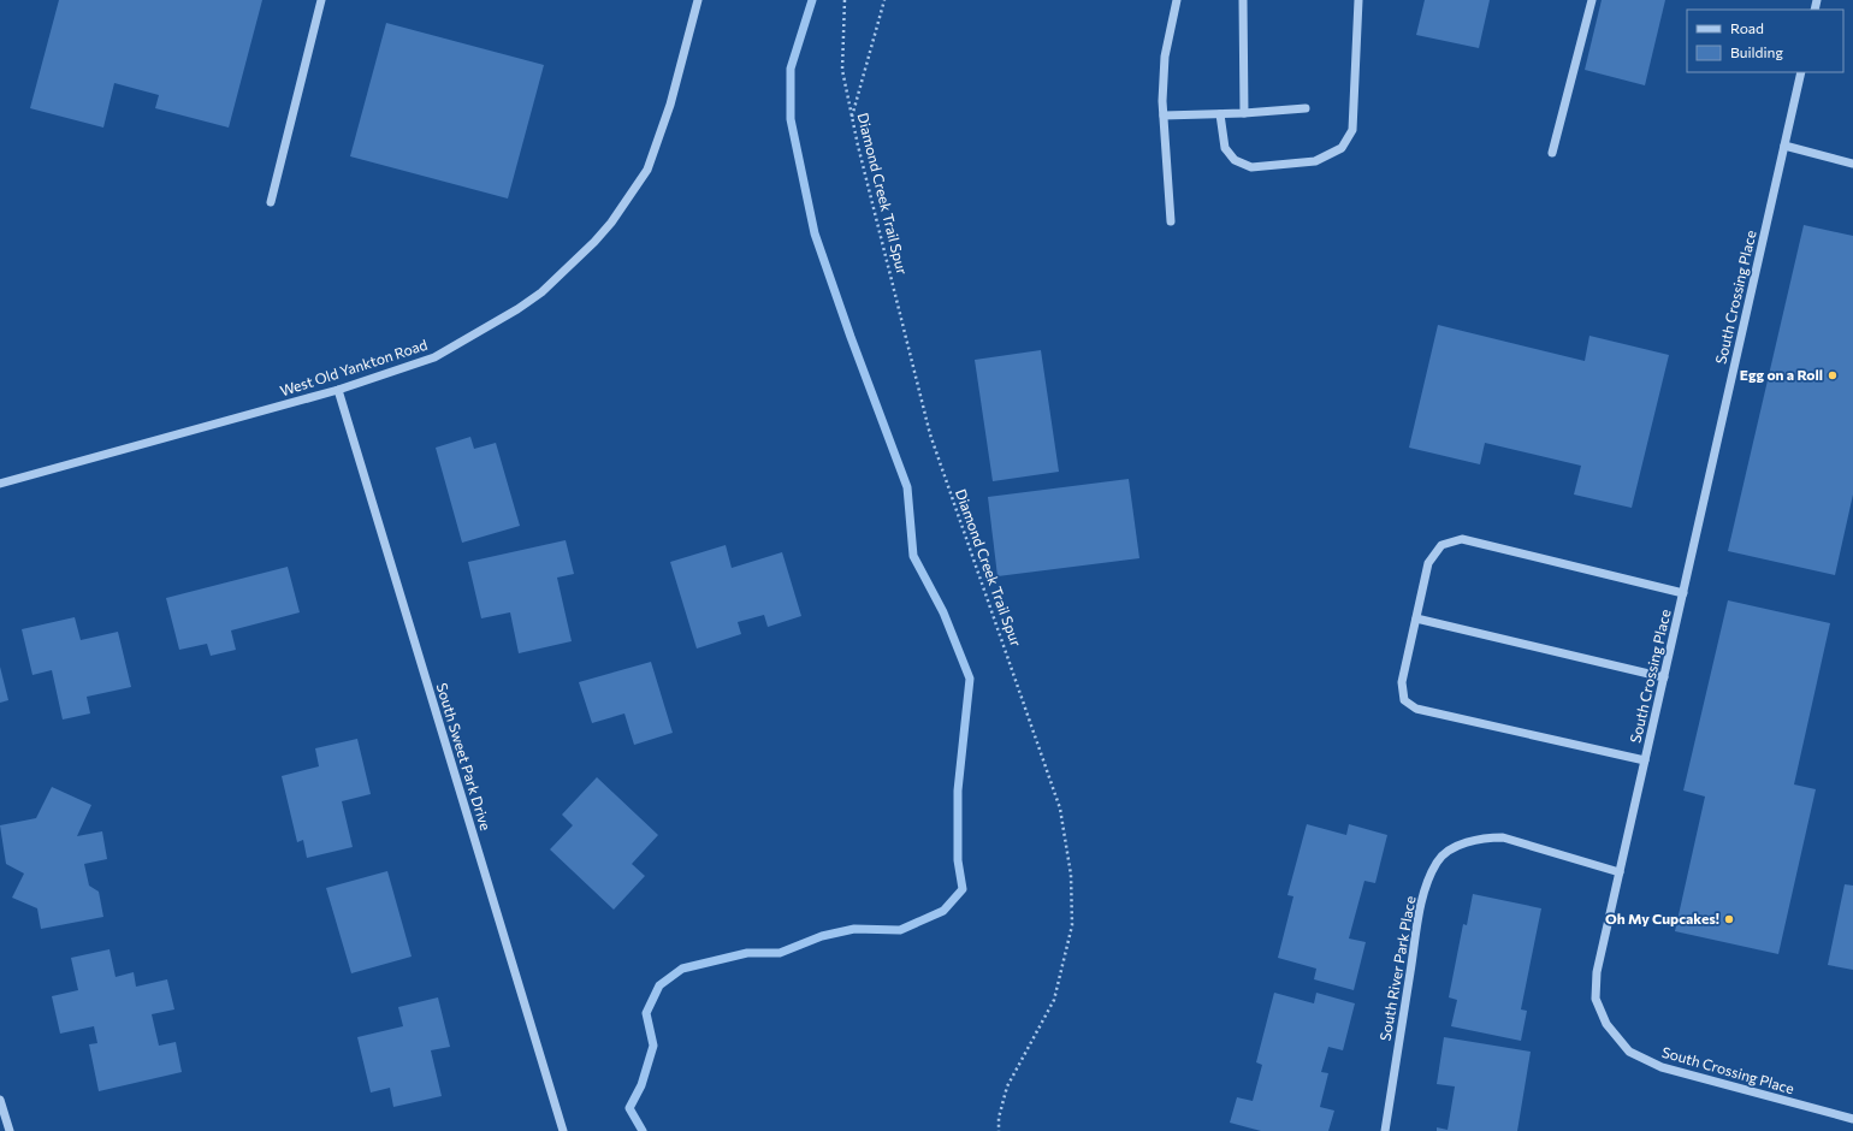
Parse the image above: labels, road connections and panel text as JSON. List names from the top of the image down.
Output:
{
  "streets": {
    "street": [
      "South Crossing Place",
      "West Old Yankton Road",
      "South Sweet Park Drive",
      "South River Park Place"
    ],
    "path": ["Diamond Creek Trail Spur"]
  },
  "crossings": [
    ["South Crossing Place", "South River Park Place"],
    ["West Old Yankton Road", "South Sweet Park Drive"]
  ],
  "places": ["Egg on a Roll", "Oh My Cupcakes!"],
  "legend": ["Road", "Building"]
}
